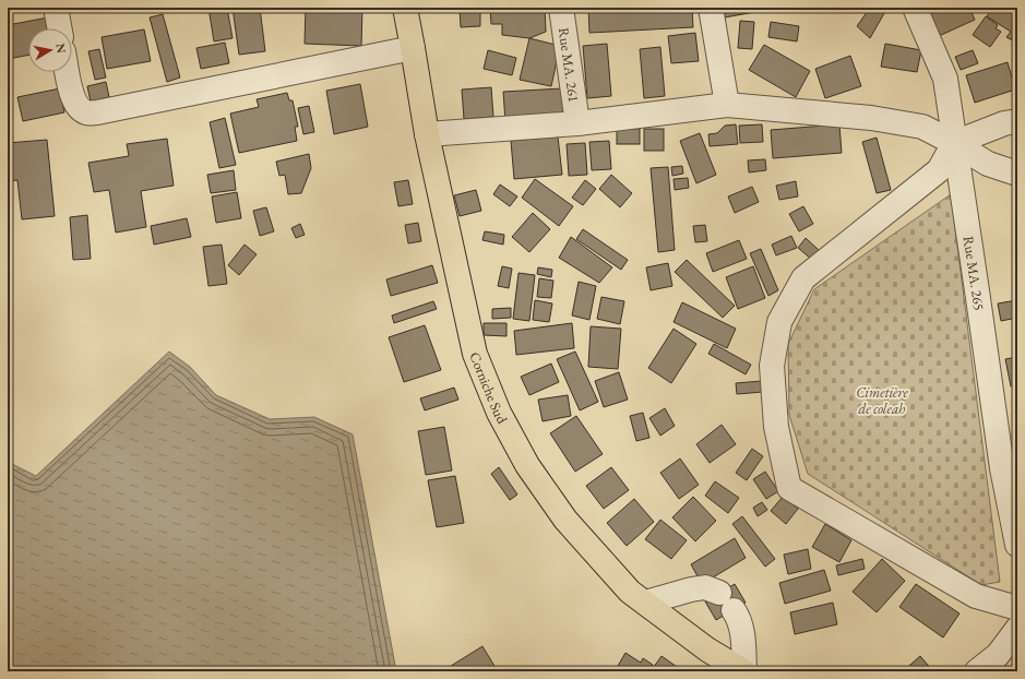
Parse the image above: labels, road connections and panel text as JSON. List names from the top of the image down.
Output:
{
  "streets": {
    "main road": ["Corniche Sud"],
    "street": ["Rue MA. 261", "Rue MA. 265"]
  },
  "parks": ["Cimetière de coleah"],
  "north": "right"
}
